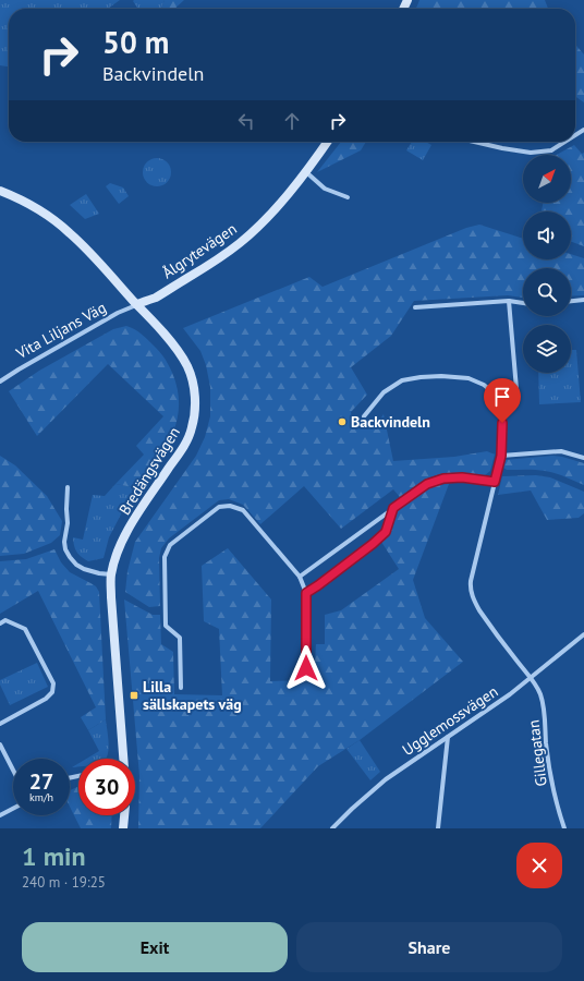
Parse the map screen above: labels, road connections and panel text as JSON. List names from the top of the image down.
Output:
{
  "streets": {
    "street": [
      "Ålgrytevägen",
      "Vita Liljans Väg",
      "Bredängsvägen",
      "Ugglemossvägen",
      "Gillegatan"
    ]
  },
  "crossings": [
    ["Ålgrytevägen", "Vita Liljans Väg"],
    ["Ålgrytevägen", "Bredängsvägen"],
    ["Vita Liljans Väg", "Bredängsvägen"],
    ["Ugglemossvägen", "Gillegatan"]
  ],
  "places": {
    "other": ["Backvindeln"],
    "transit": ["Lilla sällskapets väg"]
  },
  "north": "top right",
  "page": {
    "turn": ["50 m", "Backvindeln"],
    "speed": "27 km/h",
    "limit": "30",
    "heading": ["1 min", "240 m · 19:25"],
    "buttons": ["Exit", "Share"]
  }
}
